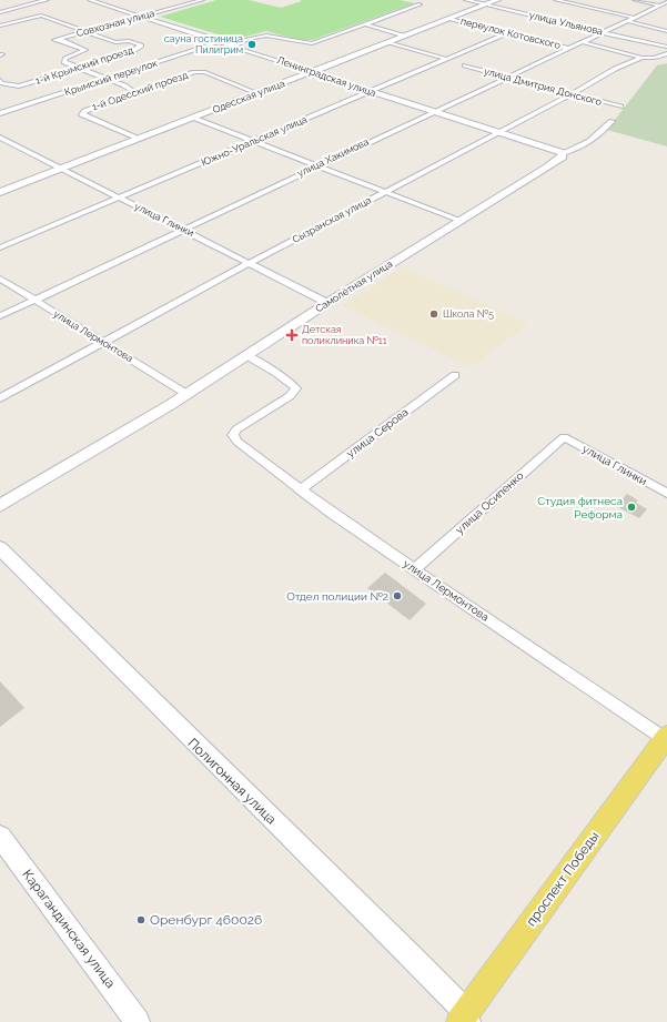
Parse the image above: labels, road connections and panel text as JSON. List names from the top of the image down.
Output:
{
  "streets": {
    "main road": ["проспект Победы"],
    "street": [
      "Совхозная улица",
      "улица Ульянова",
      "переулок Котовского",
      "1-й Крымский проезд",
      "Ленинградская улица",
      "Крымский переулок",
      "улица Дмитрия Донского",
      "1-й Одесский проезд",
      "Одесская улица",
      "Южно-Уральская улица",
      "улица Хакимова",
      "улица Глинки",
      "Сызранская улица",
      "Самолётная улица",
      "улица Лермонтова",
      "улица Серова",
      "улица Осипенко",
      "Полигонная улица",
      "Карагандинская улица"
    ]
  },
  "crossings": [
    ["Совхозная улица", "1-й Крымский проезд"],
    ["Совхозная улица", "Ленинградская улица"],
    ["улица Ульянова", "Одесская улица"],
    ["улица Ульянова", "улица Хакимова"],
    ["переулок Котовского", "Одесская улица"],
    ["переулок Котовского", "Южно-Уральская улица"],
    ["переулок Котовского", "улица Хакимова"],
    ["Ленинградская улица", "Крымский переулок"],
    ["Ленинградская улица", "Одесская улица"],
    ["Ленинградская улица", "Южно-Уральская улица"],
    ["Ленинградская улица", "улица Хакимова"],
    ["Ленинградская улица", "Сызранская улица"],
    ["Ленинградская улица", "Самолётная улица"],
    ["улица Дмитрия Донского", "улица Хакимова"],
    ["улица Дмитрия Донского", "Сызранская улица"],
    ["1-й Одесский проезд", "Одесская улица"],
    ["Одесская улица", "улица Глинки"],
    ["Южно-Уральская улица", "улица Глинки"],
    ["улица Хакимова", "улица Глинки"],
    ["улица Хакимова", "улица Лермонтова"],
    ["улица Глинки", "Сызранская улица"],
    ["улица Глинки", "Самолётная улица"],
    ["улица Глинки", "улица Осипенко"],
    ["Сызранская улица", "улица Лермонтова"],
    ["Самолётная улица", "улица Лермонтова"],
    ["улица Лермонтова", "улица Серова"],
    ["улица Лермонтова", "улица Осипенко"],
    ["улица Лермонтова", "проспект Победы"],
    ["Полигонная улица", "проспект Победы"]
  ],
  "places": {
    "other": [
      "сауна гостиница Пилигрим",
      "Школа №5",
      "Студия фитнеса Реформа",
      "Отдел полиции №2",
      "Оренбург 460026"
    ],
    "health": ["Детская поликлиника №11"]
  }
}
